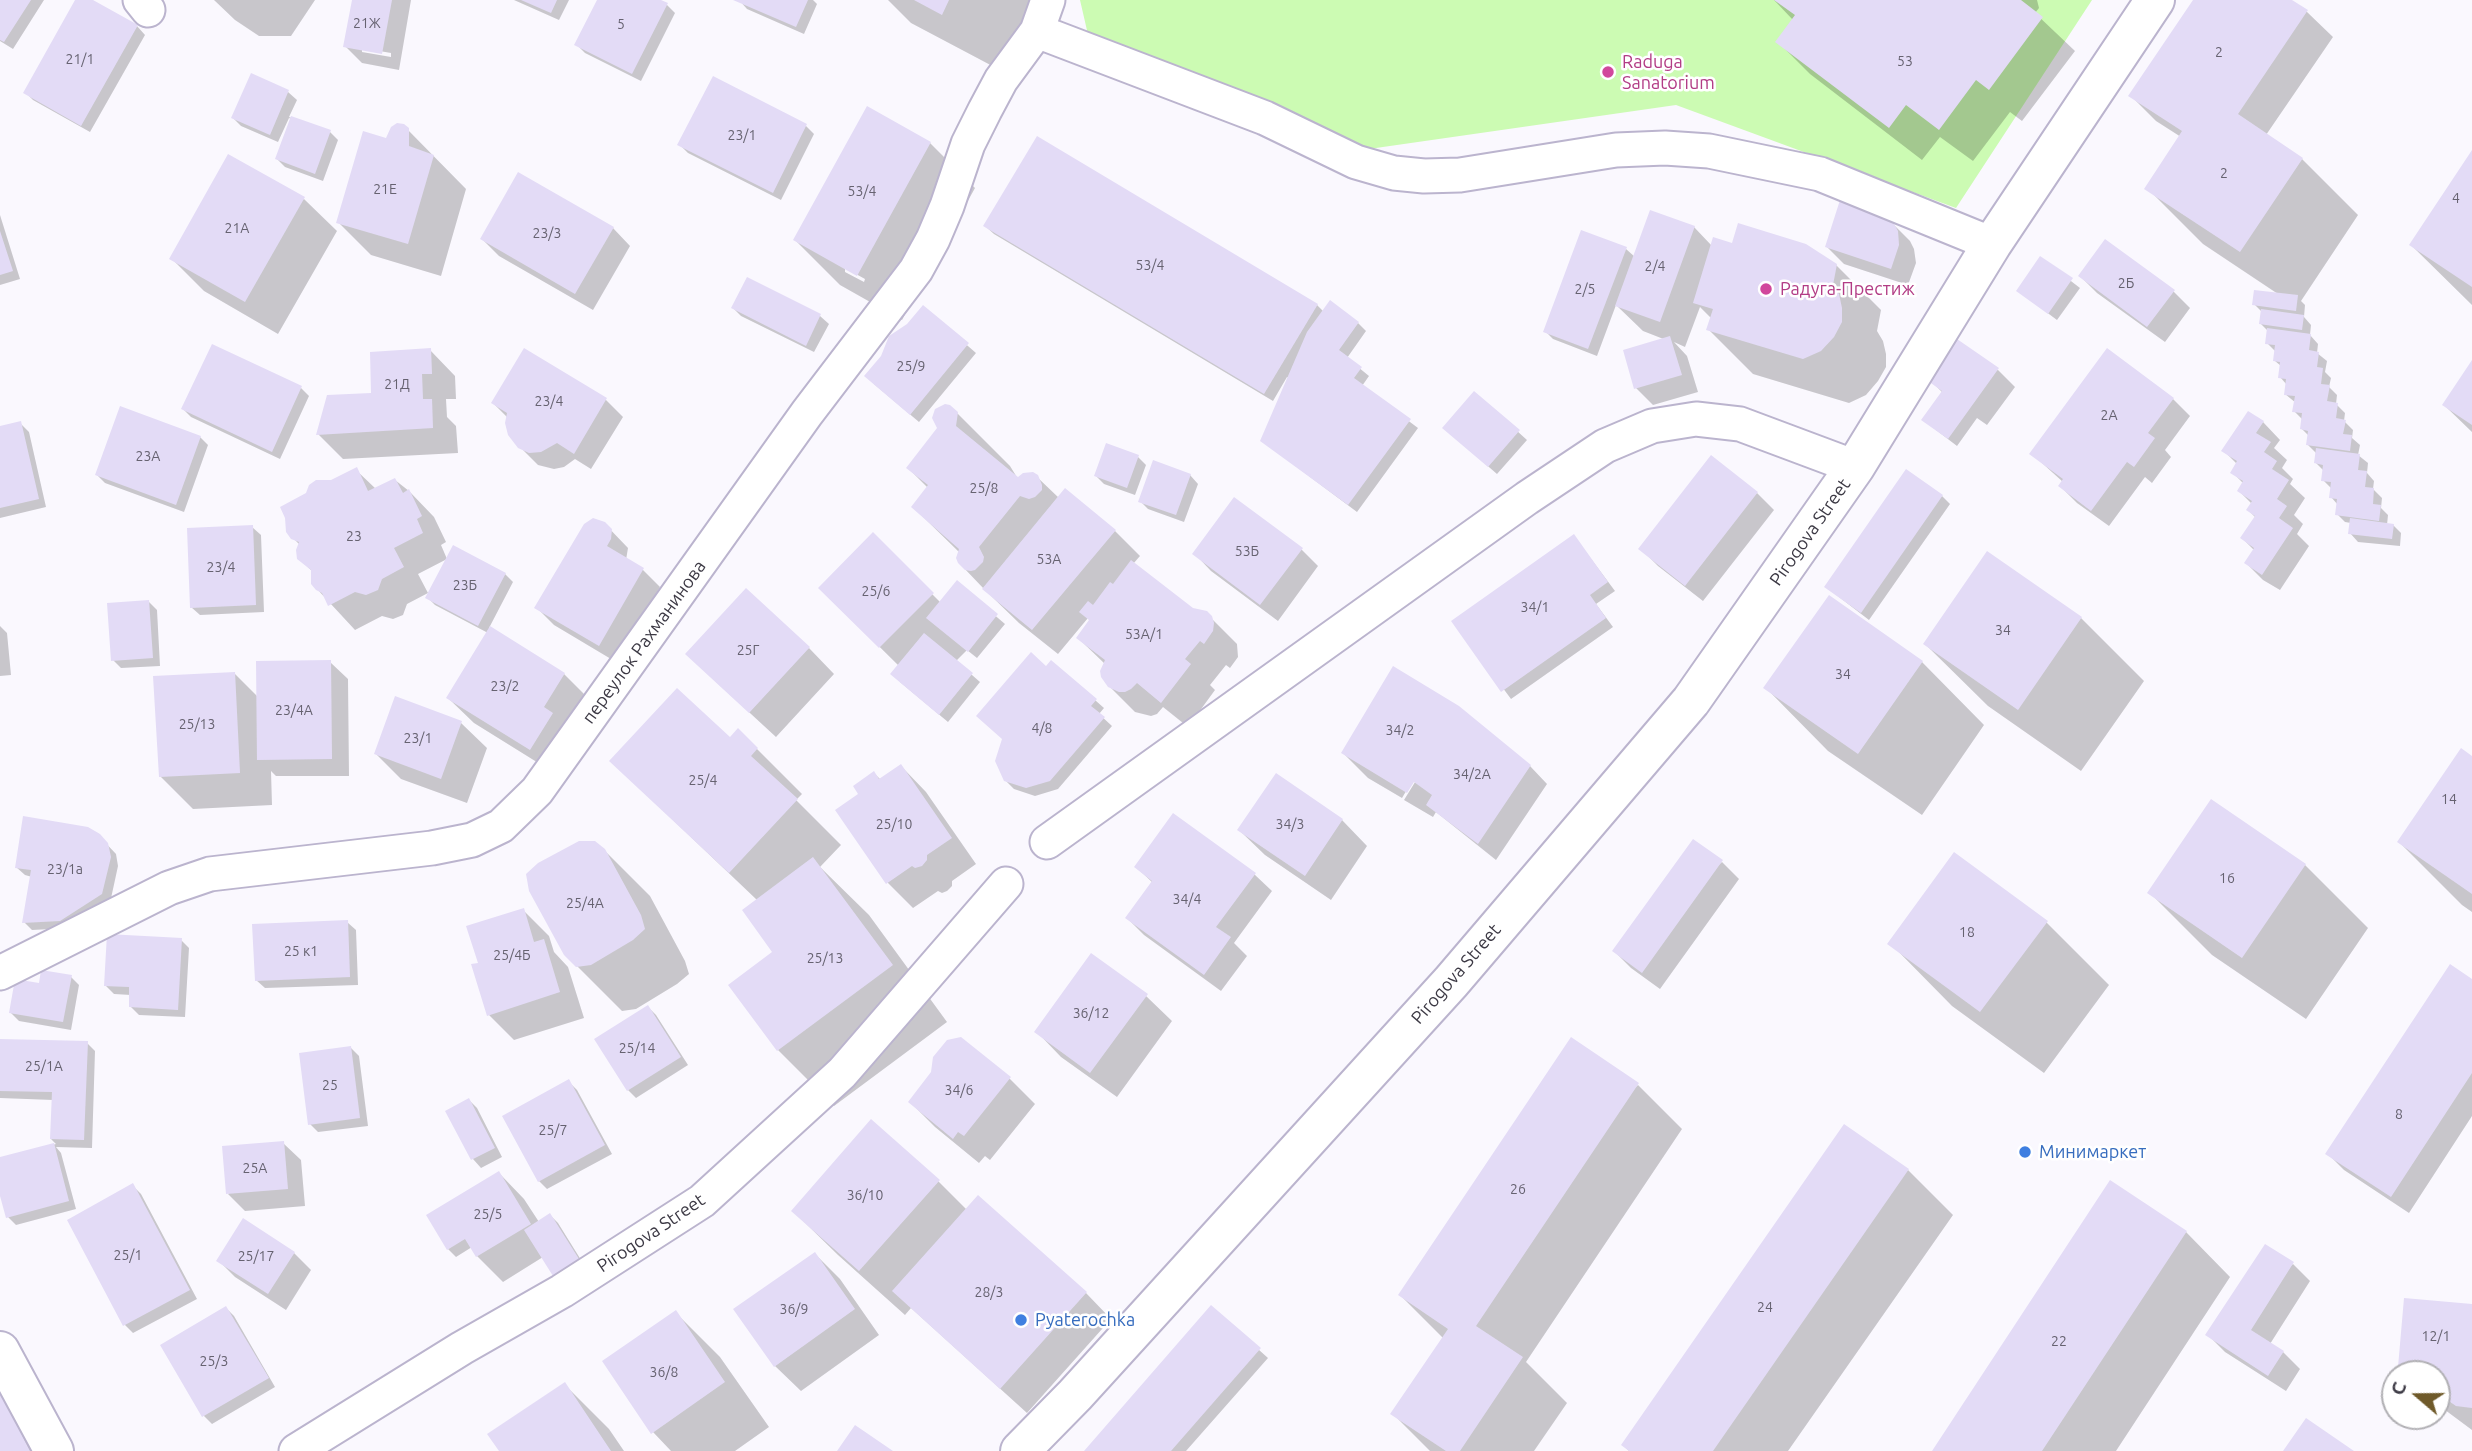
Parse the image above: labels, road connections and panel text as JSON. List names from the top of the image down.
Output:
{
  "streets": {
    "street": ["Pirogova Street", "переулок Рахманинова"]
  },
  "places": [
    "Raduga Sanatorium",
    "Радуга-Престиж",
    "Минимаркет",
    "Pyaterochka"
  ],
  "house_numbers": [
    "21Ж",
    "5",
    "2",
    "21/1",
    "53",
    "23/1",
    "2",
    "21Е",
    "53/4",
    "4",
    "21А",
    "23/3",
    "53/4",
    "2/4",
    "2Б",
    "2/5",
    "25/9",
    "21Д",
    "23/4",
    "2А",
    "23А",
    "25/8",
    "23",
    "53Б",
    "53А",
    "23/4",
    "23Б",
    "25/6",
    "34/1",
    "34",
    "53А/1",
    "25Г",
    "34",
    "23/2",
    "23/4А",
    "25/13",
    "4/8",
    "34/2",
    "23/1",
    "34/2А",
    "25/4",
    "14",
    "25/10",
    "34/3",
    "23/1а",
    "16",
    "34/4",
    "25/4А",
    "18",
    "25 к1",
    "25/4Б",
    "25/13",
    "36/12",
    "25/14",
    "25/1А",
    "25",
    "34/6",
    "8",
    "25/7",
    "25А",
    "26",
    "36/10",
    "25/5",
    "25/1",
    "25/17",
    "28/3",
    "24",
    "36/9",
    "12/1",
    "22",
    "25/3",
    "36/8"
  ],
  "north": "left"
}
